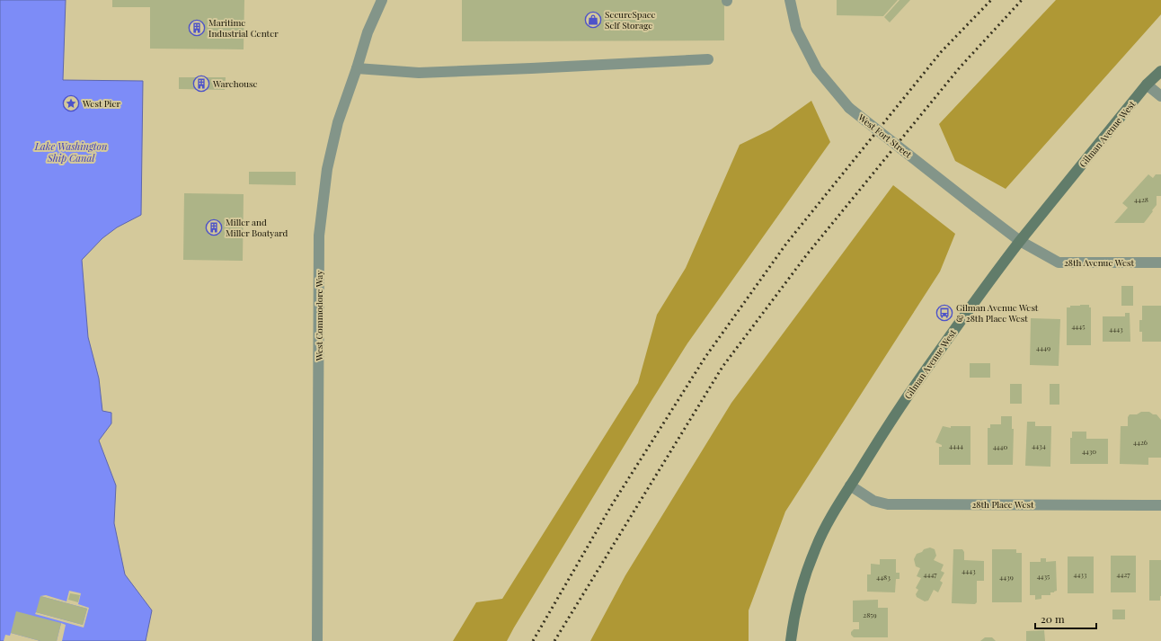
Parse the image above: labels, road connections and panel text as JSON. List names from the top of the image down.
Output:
{
  "streets": {
    "main road": ["Gilman Avenue West"],
    "street": [
      "West Fort Street",
      "28th Avenue West",
      "West Commodore Way",
      "28th Place West"
    ]
  },
  "crossings": [
    ["Gilman Avenue West", "West Fort Street"],
    ["Gilman Avenue West", "28th Avenue West"],
    ["Gilman Avenue West", "28th Place West"],
    ["West Fort Street", "28th Avenue West"]
  ],
  "water": ["Lake Washington Ship Canal"],
  "places": {
    "shop": ["SecureSpace Self Storage"],
    "building": ["Maritime Industrial Center", "Warehouse", "Miller and Miller Boatyard"],
    "place": ["West Pier"],
    "bus stop": ["Gilman Avenue West & 28th Place West"]
  },
  "house_numbers": [
    "4428",
    "4445",
    "4443",
    "4449",
    "4426",
    "4444",
    "4434",
    "4440",
    "4430",
    "4443",
    "4447",
    "4433",
    "4427",
    "4435",
    "4483",
    "4439",
    "2859"
  ],
  "scale_bar": "20 m"
}
